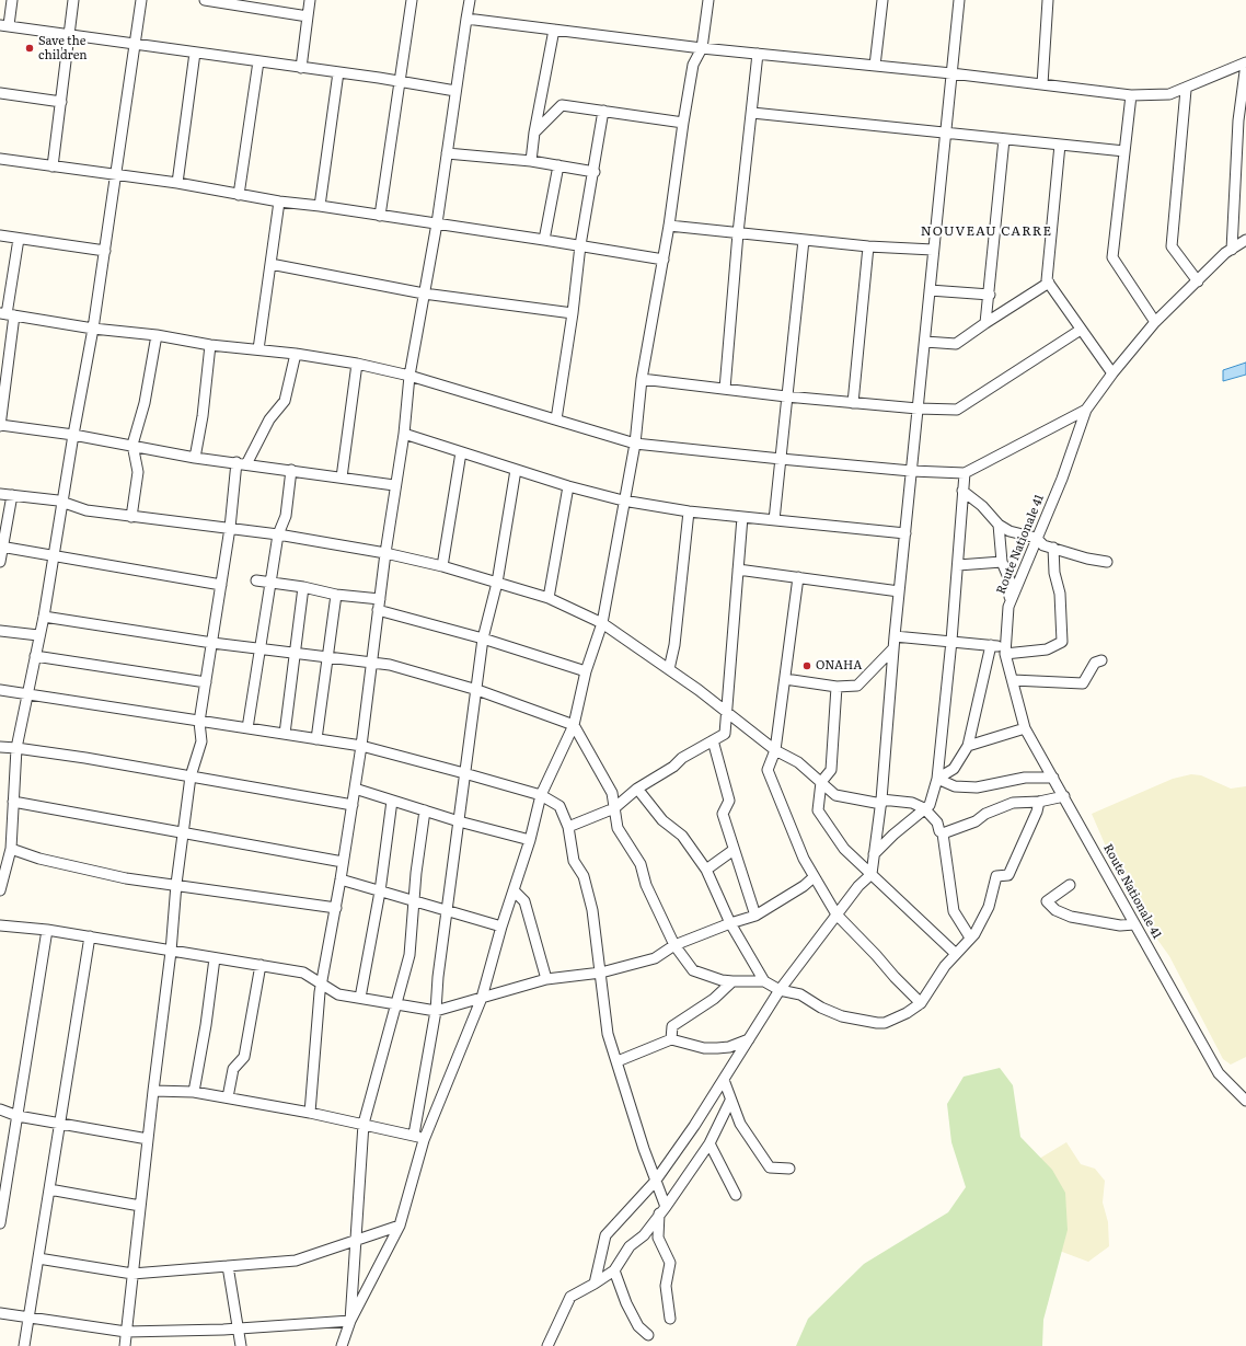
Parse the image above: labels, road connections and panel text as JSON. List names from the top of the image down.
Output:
{
  "streets": {
    "street": ["Route Nationale 41"]
  },
  "districts": ["NOUVEAU CARRE"],
  "places": ["Save the children", "ONAHA"]
}
